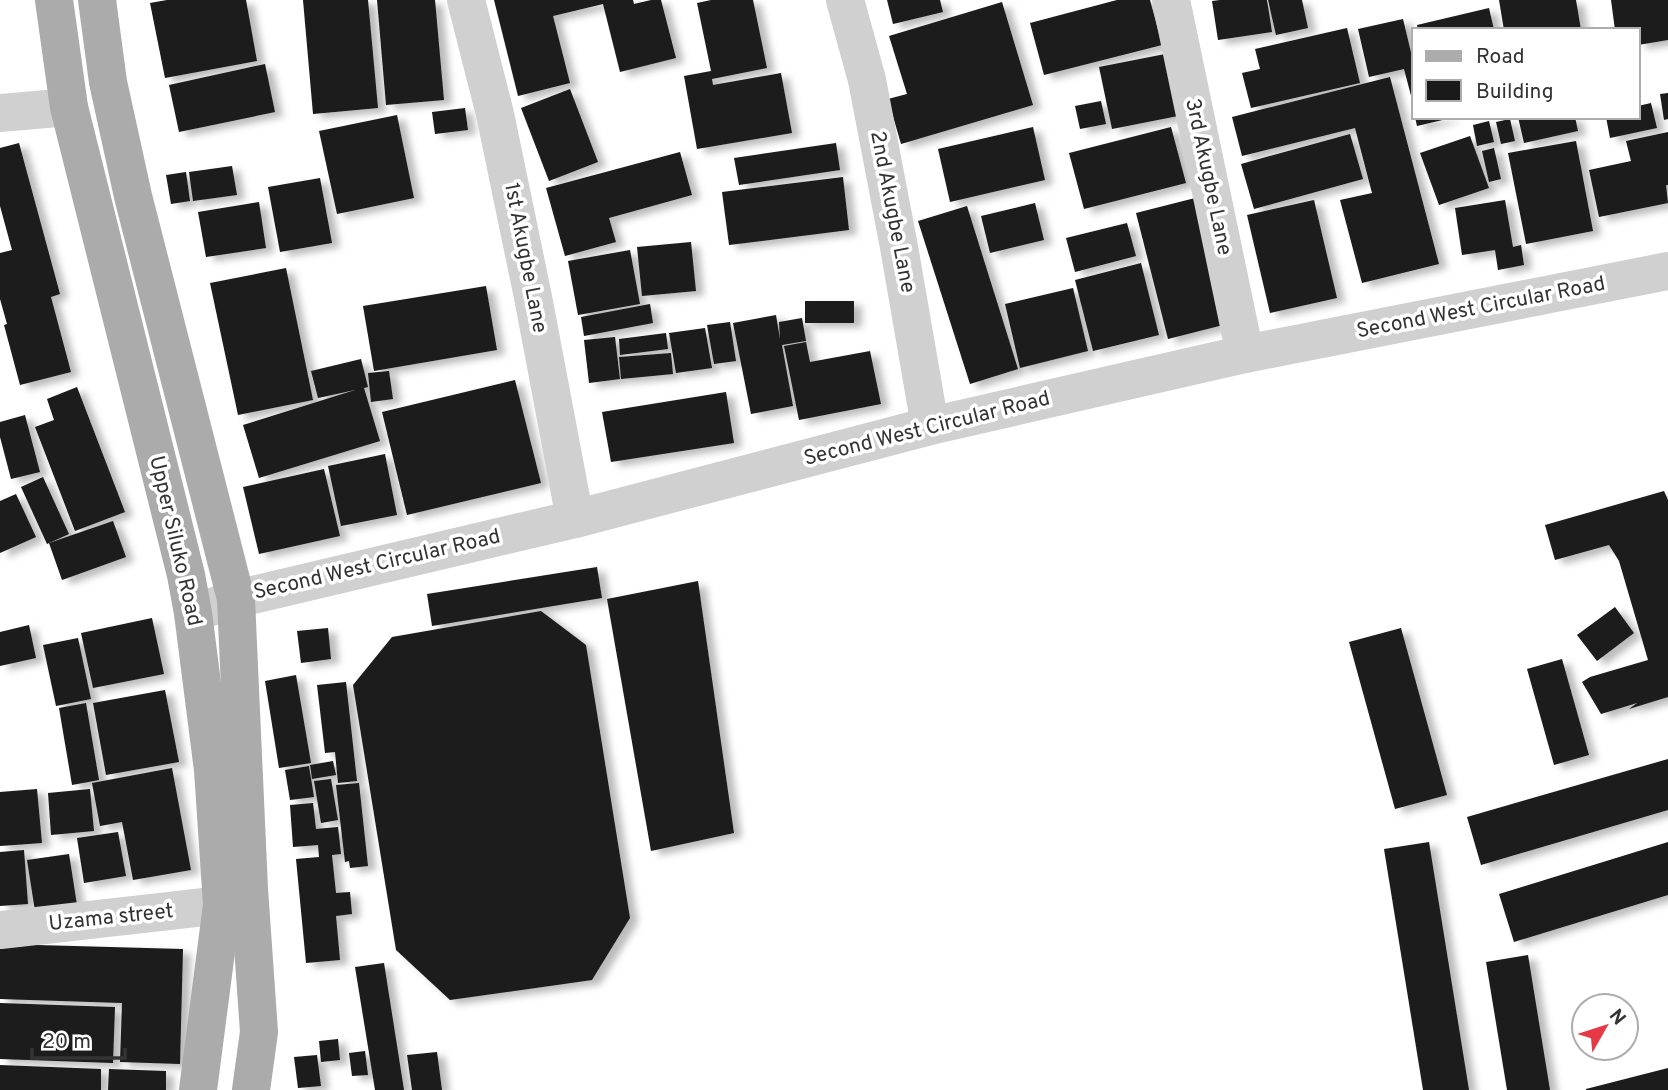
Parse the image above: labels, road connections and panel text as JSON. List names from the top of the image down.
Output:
{
  "streets": {
    "main road": ["Upper Siluko Road"],
    "street": [
      "3rd Akugbe Lane",
      "2nd Akugbe Lane",
      "1st Akugbe Lane",
      "Second West Circular Road",
      "Uzama street"
    ]
  },
  "crossings": [
    ["3rd Akugbe Lane", "Second West Circular Road"],
    ["2nd Akugbe Lane", "Second West Circular Road"],
    ["1st Akugbe Lane", "Second West Circular Road"],
    ["Second West Circular Road", "Upper Siluko Road"],
    ["Upper Siluko Road", "Uzama street"]
  ],
  "legend": ["Road", "Building"],
  "scale_bar": "20 m",
  "north": "top right"
}
